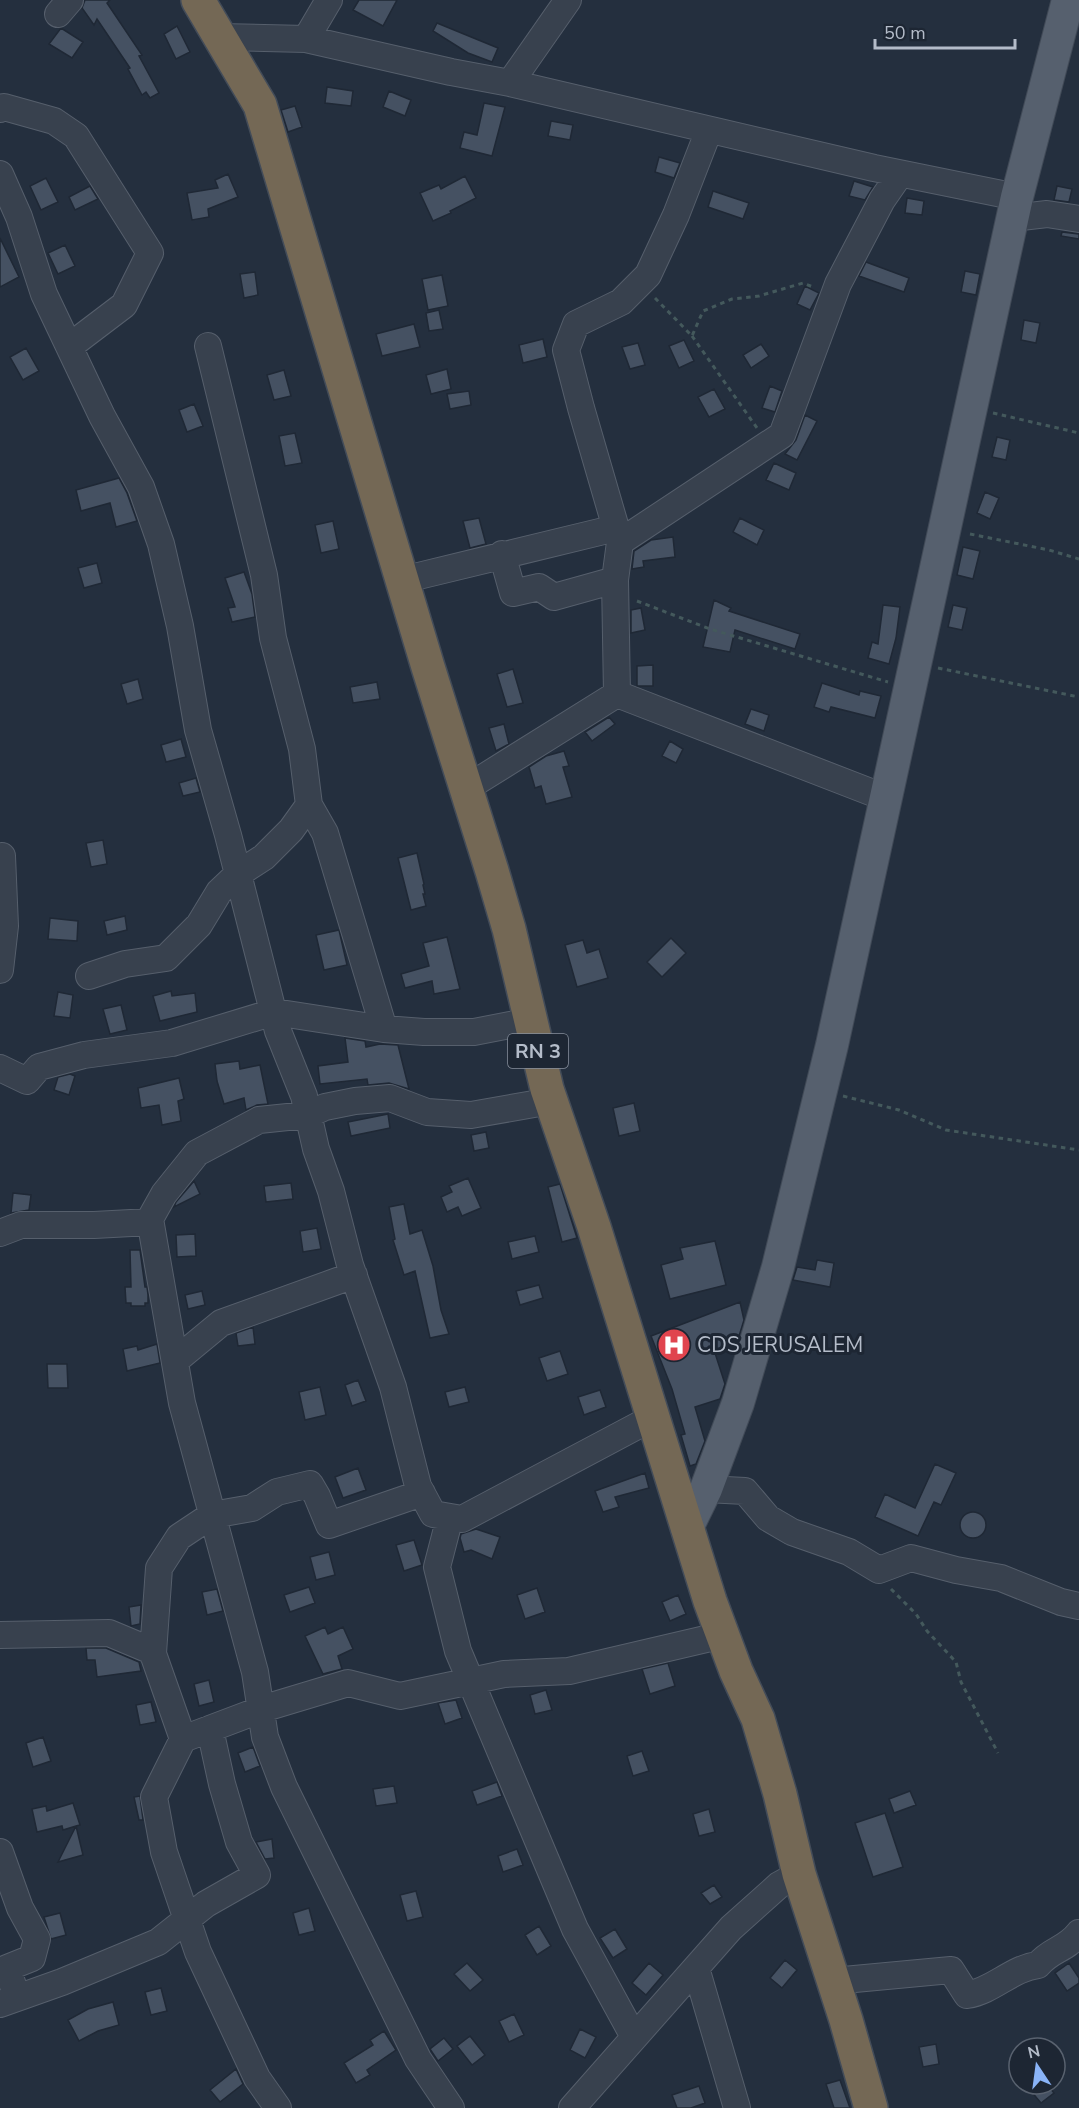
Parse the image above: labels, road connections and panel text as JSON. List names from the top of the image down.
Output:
{
  "streets": {
    "highway": ["RN 3"]
  },
  "places": {
    "hospital": ["CDS JERUSALEM"]
  },
  "scale_bar": "50 m",
  "north": "top"
}
